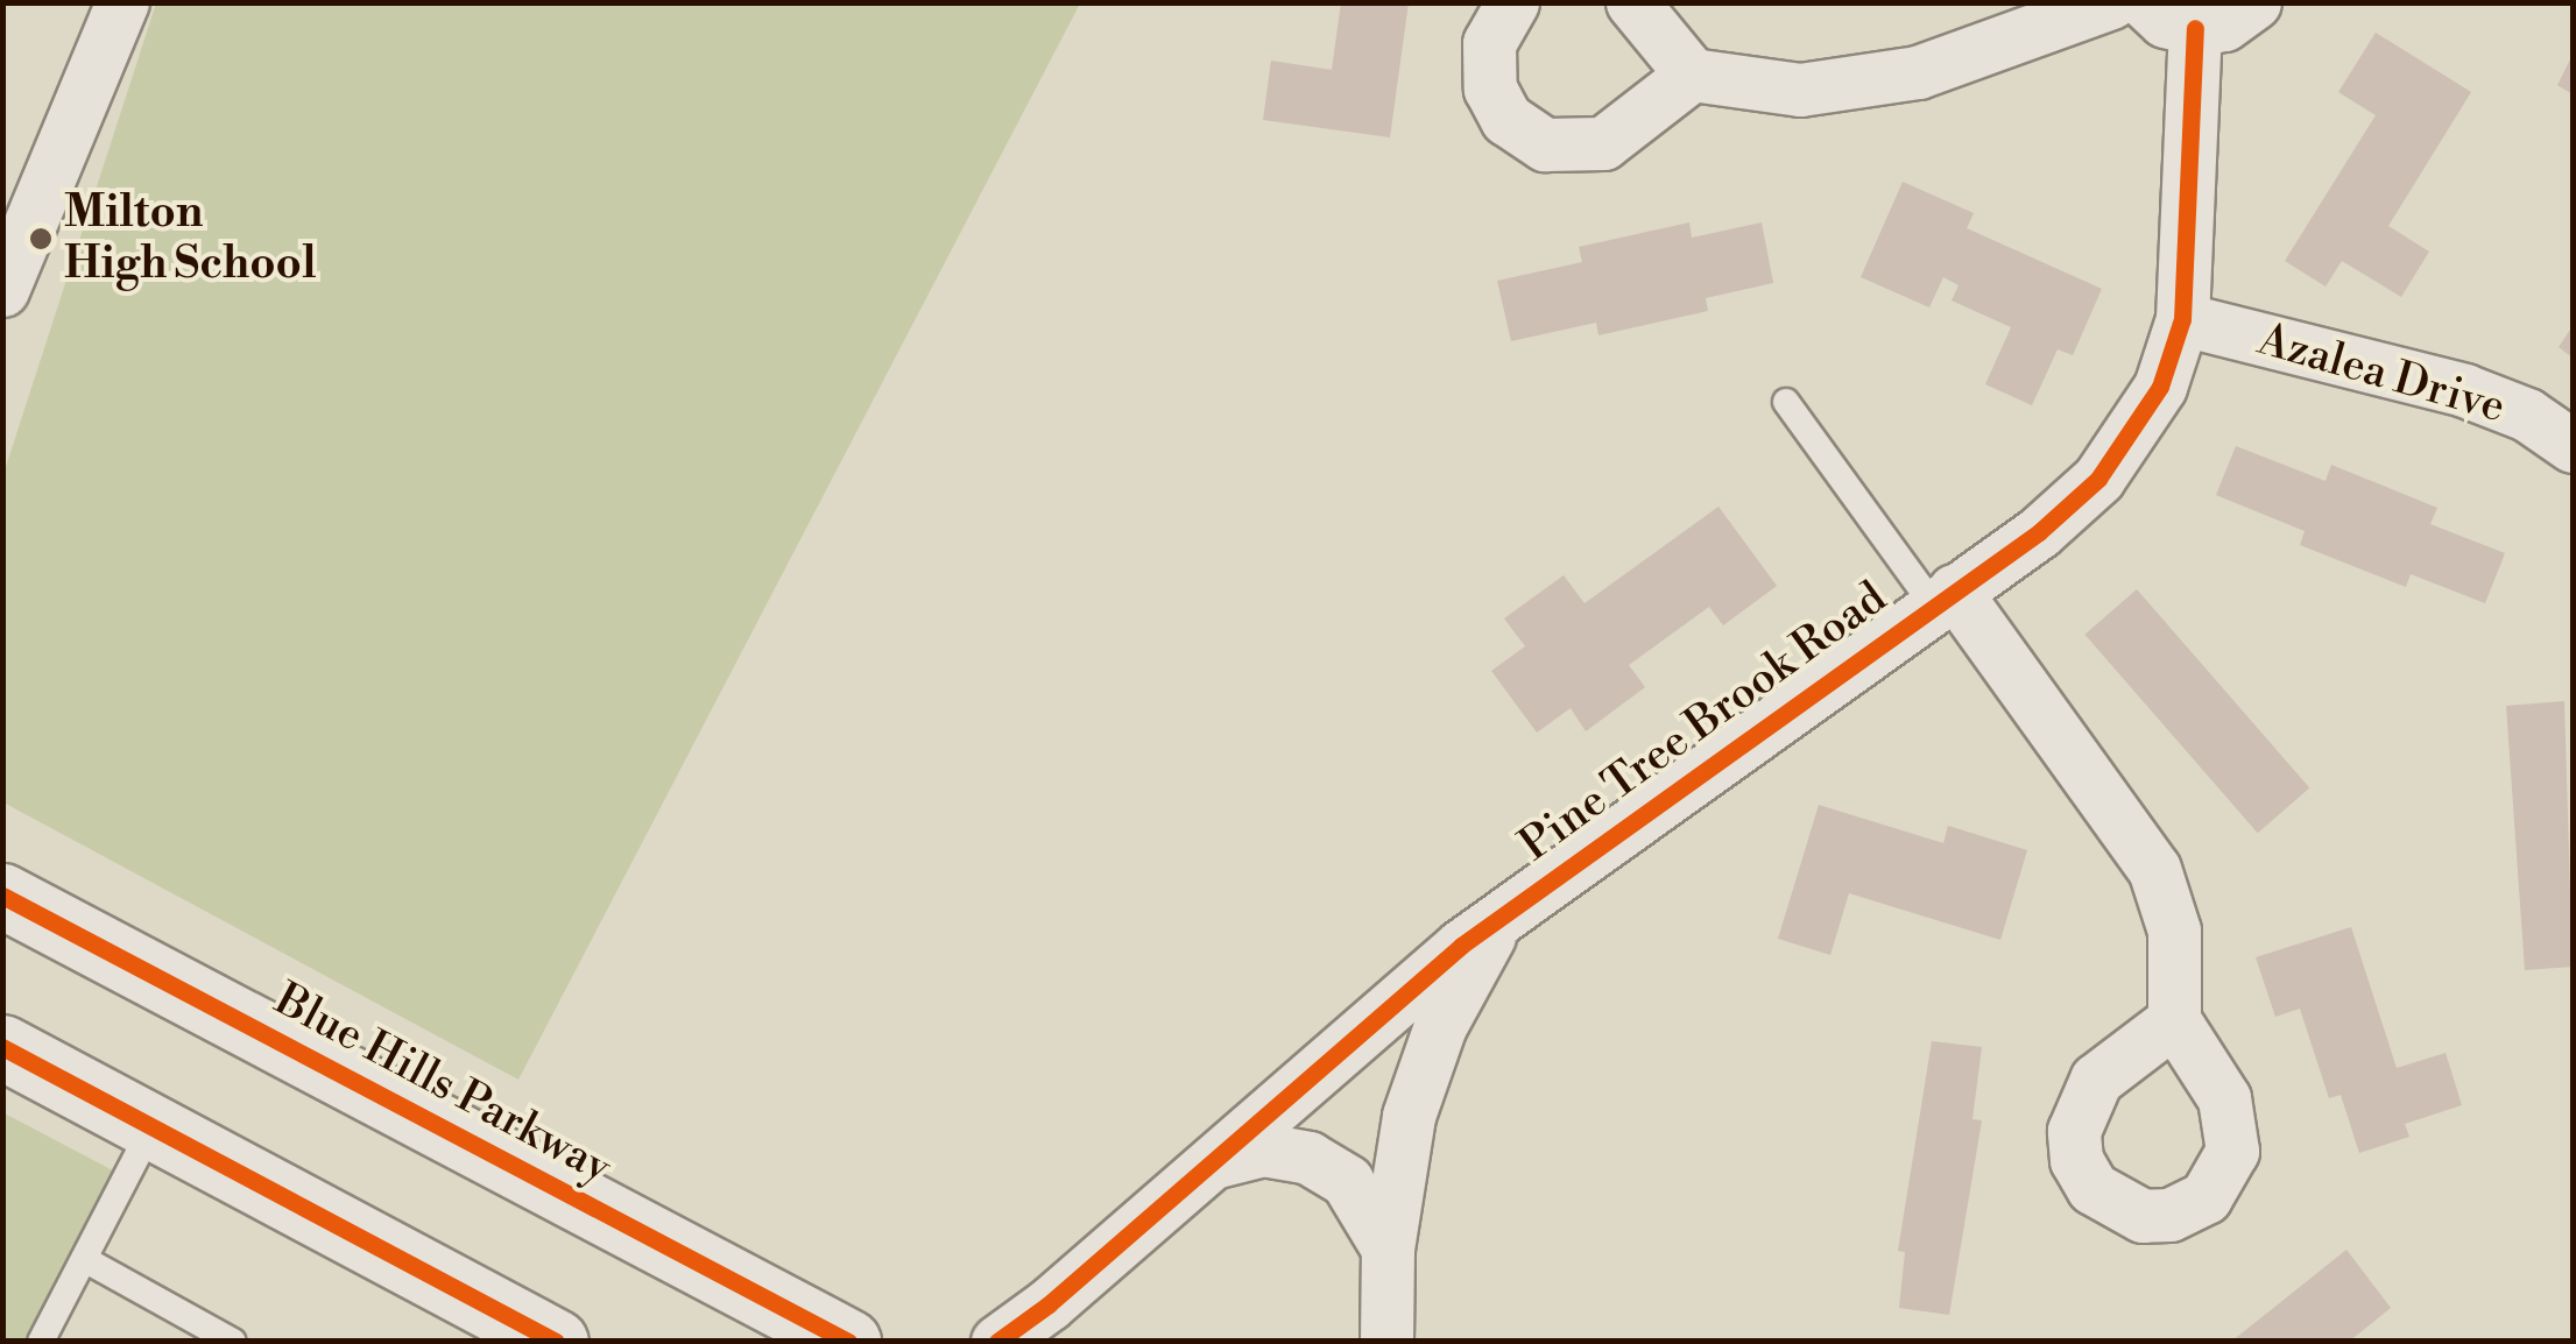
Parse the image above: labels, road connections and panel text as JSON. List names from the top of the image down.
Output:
{
  "streets": {
    "main road": ["Blue Hills Parkway"],
    "street": ["Azalea Drive", "Pine Tree Brook Road"]
  },
  "crossings": [
    ["Azalea Drive", "Pine Tree Brook Road"]
  ],
  "places": ["Milton High School"]
}
